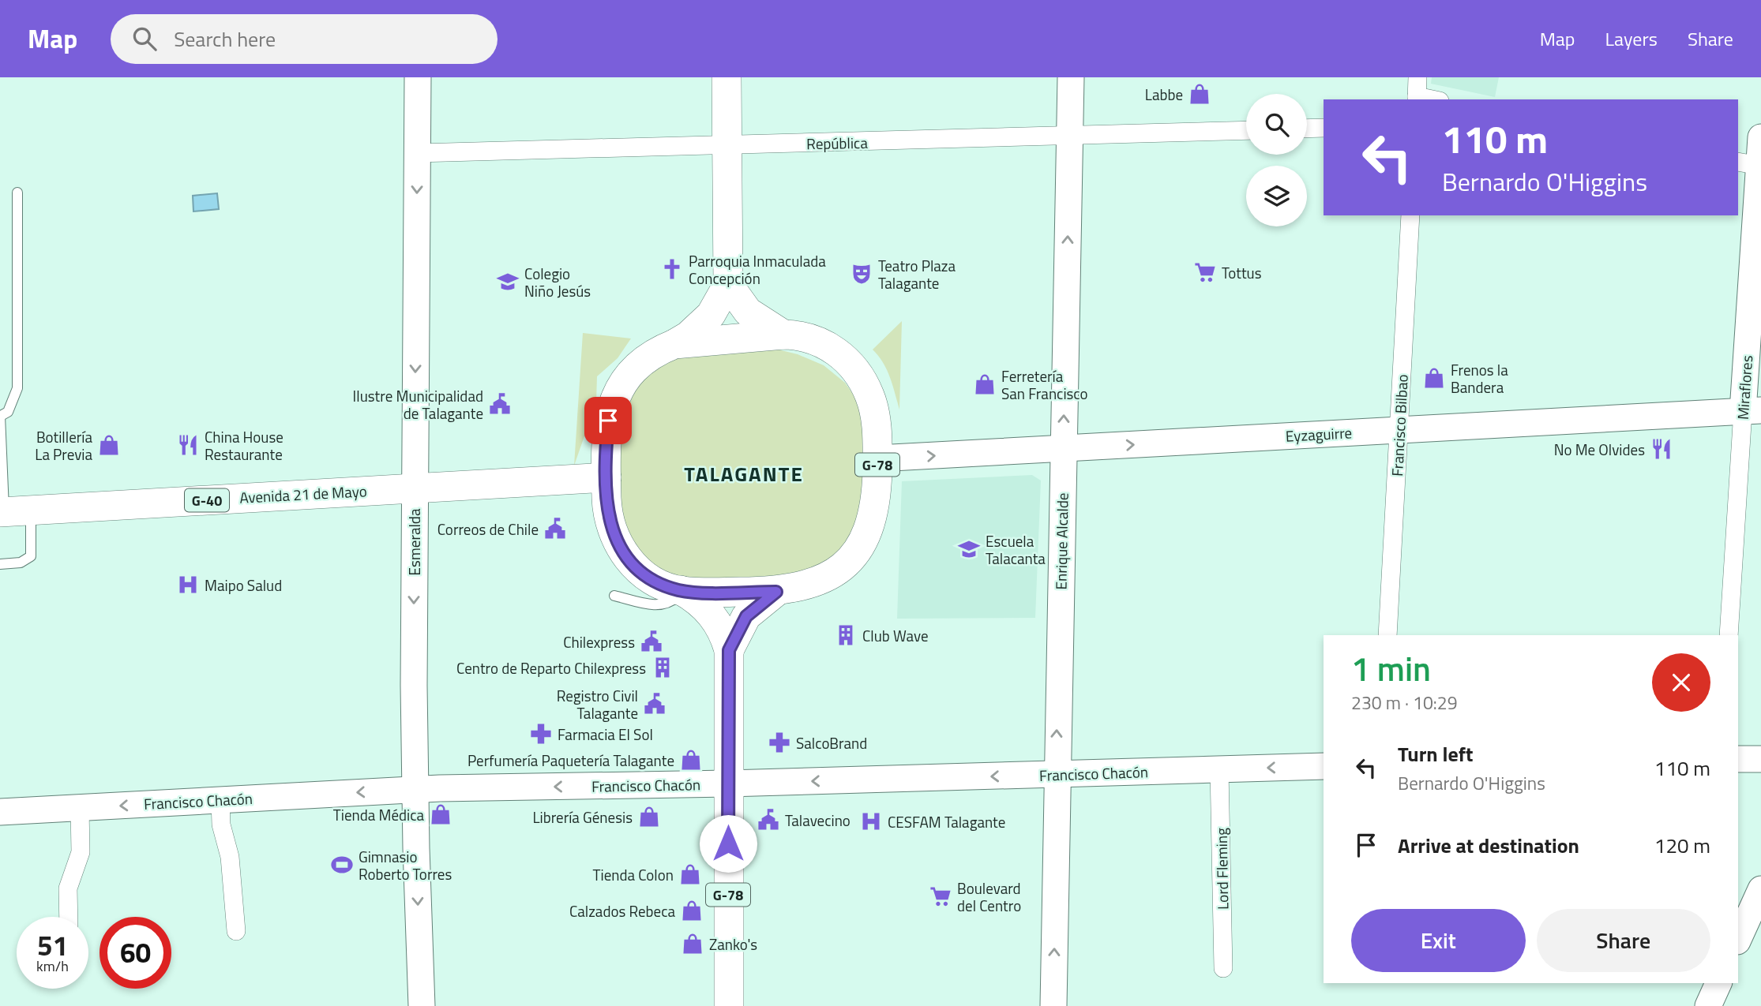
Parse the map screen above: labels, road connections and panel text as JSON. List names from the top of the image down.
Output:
{
  "streets": {
    "main road": ["G-78", "Avenida 21 de Mayo", "G-40"],
    "street": [
      "República",
      "Miraflores",
      "Francisco Bilbao",
      "Eyzaguirre",
      "Enrique Alcalde",
      "Esmeralda",
      "Francisco Chacón",
      "Lord Fleming"
    ]
  },
  "crossings": [
    ["República", "G-78"],
    ["República", "Enrique Alcalde"],
    ["República", "Esmeralda"],
    ["Miraflores", "Eyzaguirre"],
    ["Francisco Bilbao", "Eyzaguirre"],
    ["Eyzaguirre", "G-78"],
    ["Eyzaguirre", "Enrique Alcalde"],
    ["G-78", "Avenida 21 de Mayo"],
    ["G-78", "Francisco Chacón"],
    ["Avenida 21 de Mayo", "Esmeralda"],
    ["Enrique Alcalde", "Francisco Chacón"],
    ["Esmeralda", "Francisco Chacón"],
    ["Francisco Chacón", "Lord Fleming"]
  ],
  "one_way": [
    "Eyzaguirre",
    "Enrique Alcalde",
    "Esmeralda",
    "Francisco Chacón"
  ],
  "districts": ["TALAGANTE"],
  "places": {
    "shop": [
      "Labbe",
      "Frenos la Bandera",
      "Ferretería San Francisco",
      "Botillería La Previa",
      "Perfumería Paquetería Talagante",
      "Tienda Médica",
      "Librería Génesis",
      "Tienda Colon",
      "Calzados Rebeca",
      "Zanko's"
    ],
    "church": ["Parroquia Inmaculada Concepción"],
    "supermarket": ["Tottus", "Boulevard del Centro"],
    "theatre": ["Teatro Plaza Talagante"],
    "school or university": ["Colegio Niño Jesús", "Escuela Talacanta"],
    "public building": [
      "Ilustre Municipalidad de Talagante",
      "Correos de Chile",
      "Chilexpress",
      "Registro Civil Talagante",
      "Talavecino"
    ],
    "restaurant": ["China House Restaurante", "No Me Olvides"],
    "hospital": ["Maipo Salud", "CESFAM Talagante"],
    "building": ["Club Wave", "Centro de Reparto Chilexpress"],
    "pharmacy": ["Farmacia El Sol", "SalcoBrand"],
    "sports": ["Gimnasio Roberto Torres"]
  },
  "page": {
    "header": "Map",
    "search": "Search here",
    "nav": ["Map", "Layers", "Share"],
    "turn": ["110 m", "Bernardo O'Higgins"],
    "heading": ["1 min", "230 m · 10:29"],
    "list": [
      {
        "name": "Turn left",
        "note": "Bernardo O'Higgins",
        "value": "110 m"
      },
      {
        "name": "Arrive at destination",
        "value": "120 m"
      }
    ],
    "buttons": ["Exit", "Share"],
    "speed": "51 km/h",
    "limit": "60"
  }
}
